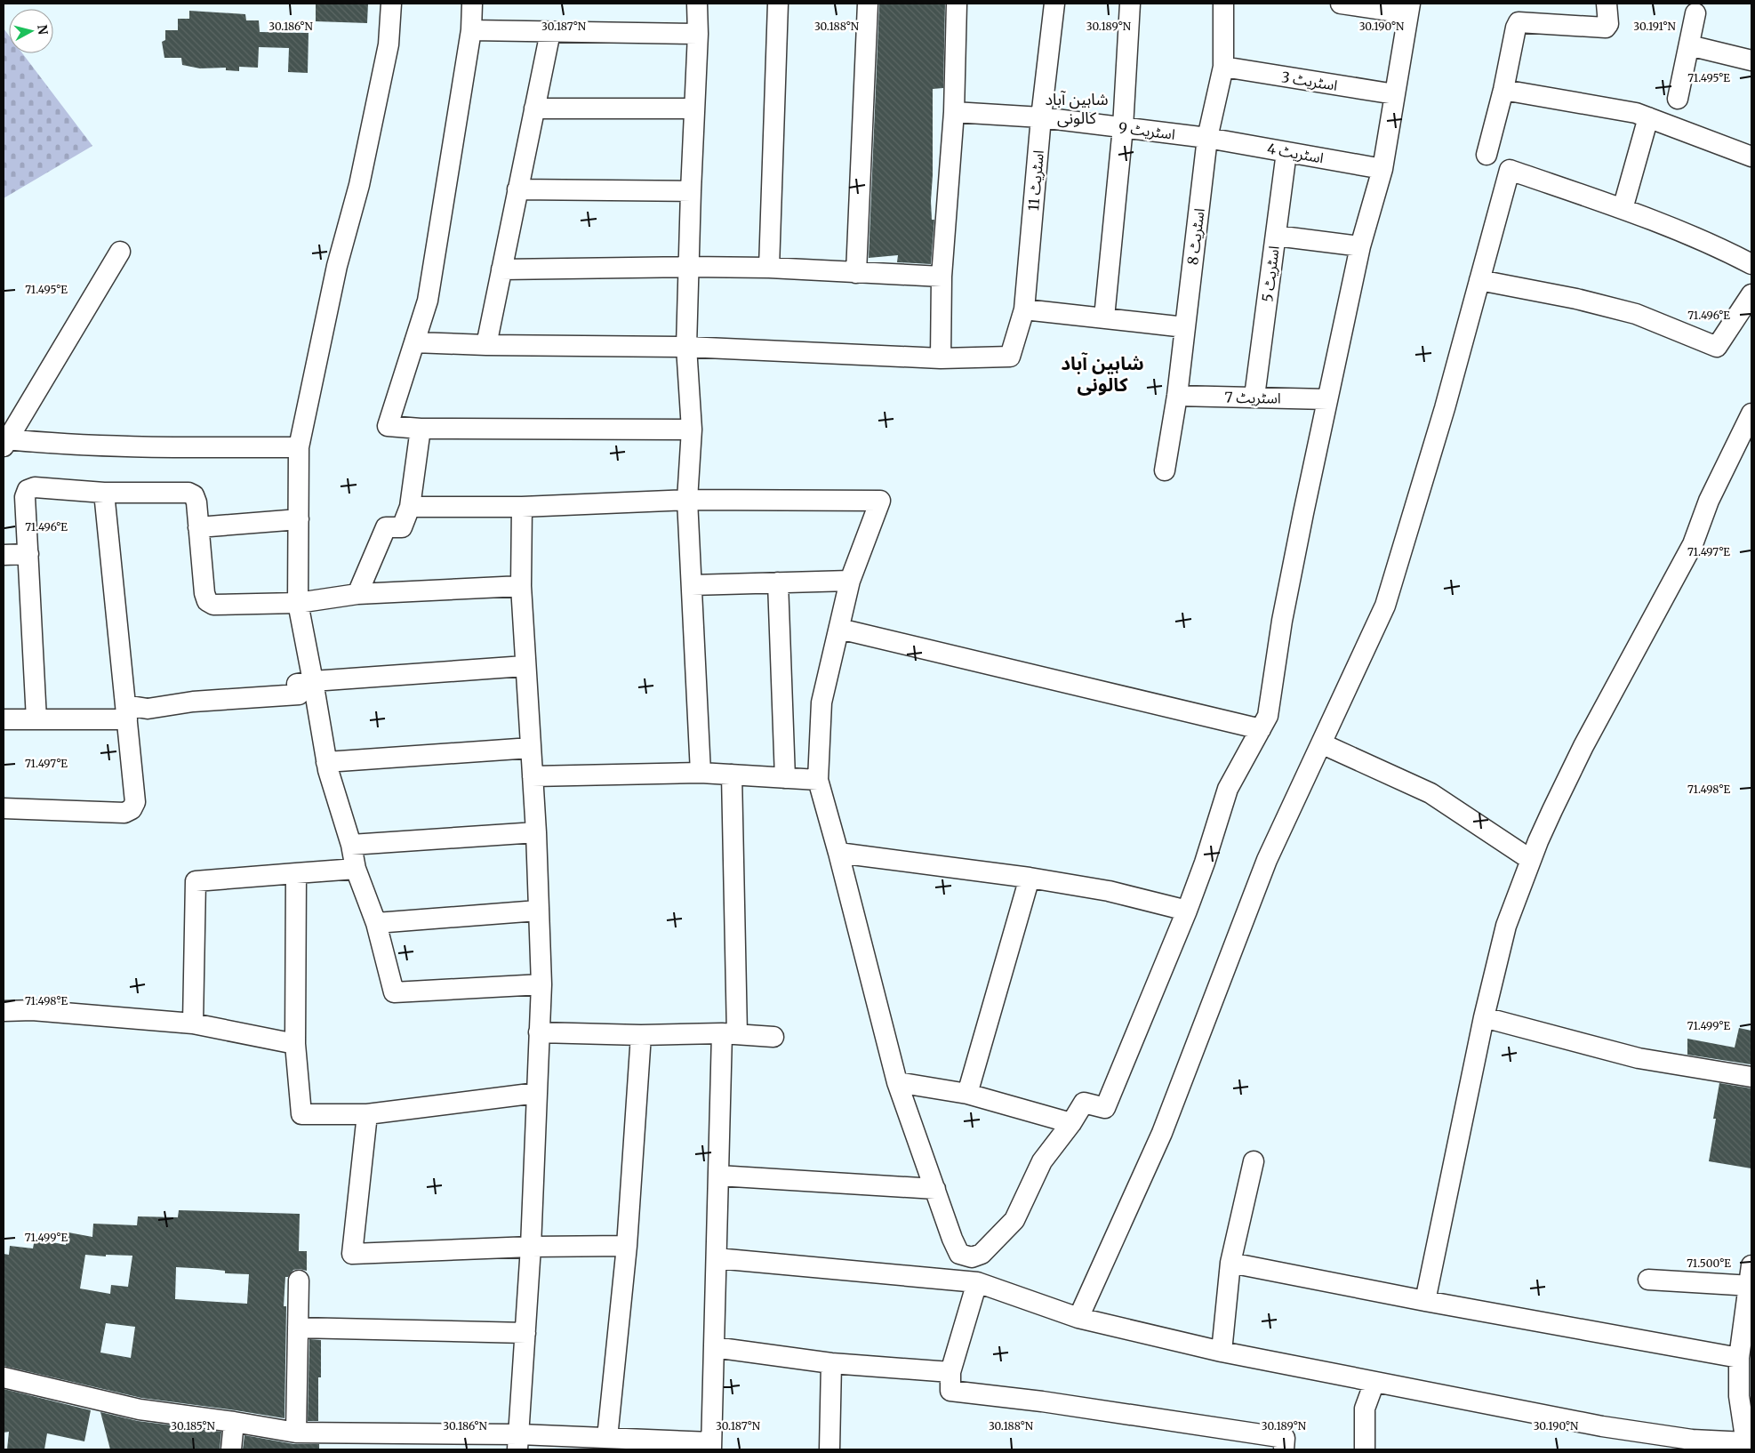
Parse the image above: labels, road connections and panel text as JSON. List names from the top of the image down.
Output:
{
  "streets": {
    "street": [
      "اسٹریٹ 3",
      "اسٹریٹ 9",
      "اسٹریٹ 4",
      "اسٹریٹ 11",
      "اسٹریٹ 8",
      "اسٹریٹ 5",
      "اسٹریٹ 7"
    ]
  },
  "crossings": [
    ["اسٹریٹ 3", "اسٹریٹ 8"],
    ["اسٹریٹ 9", "اسٹریٹ 4"],
    ["اسٹریٹ 9", "اسٹریٹ 11"],
    ["اسٹریٹ 9", "اسٹریٹ 8"],
    ["اسٹریٹ 4", "اسٹریٹ 8"],
    ["اسٹریٹ 4", "اسٹریٹ 5"],
    ["اسٹریٹ 8", "اسٹریٹ 7"],
    ["اسٹریٹ 5", "اسٹریٹ 7"]
  ],
  "districts": ["شاہین آباد کالونی", "شاہین آباد کالونی"],
  "north": "right",
  "coordinates": [
    "30.186°N",
    "30.187°N",
    "30.188°N",
    "30.189°N",
    "30.190°N",
    "30.191°N",
    "71.495°E",
    "71.496°E",
    "71.497°E",
    "71.498°E",
    "71.499°E",
    "71.500°E",
    "30.185°N"
  ]
}
